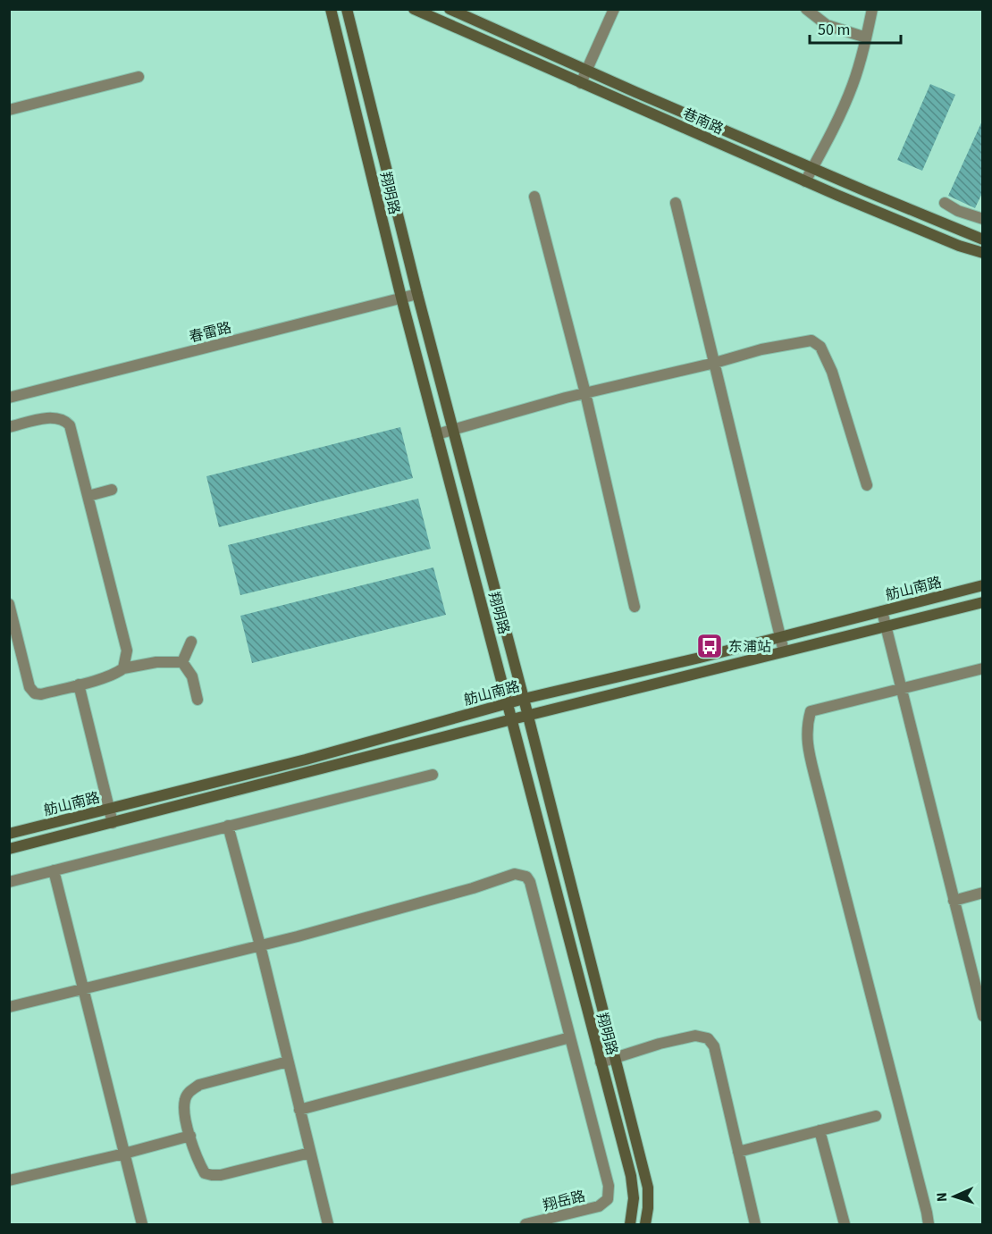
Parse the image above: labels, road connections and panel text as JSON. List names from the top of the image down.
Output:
{
  "streets": {
    "street": [
      "巷南路",
      "翔明路",
      "春雷路",
      "舫山南路",
      "翔岳路"
    ]
  },
  "crossings": [
    ["翔明路", "春雷路"],
    ["翔明路", "舫山南路"]
  ],
  "places": {
    "bus stop": ["东浦站"]
  },
  "scale_bar": "50 m",
  "north": "left"
}
